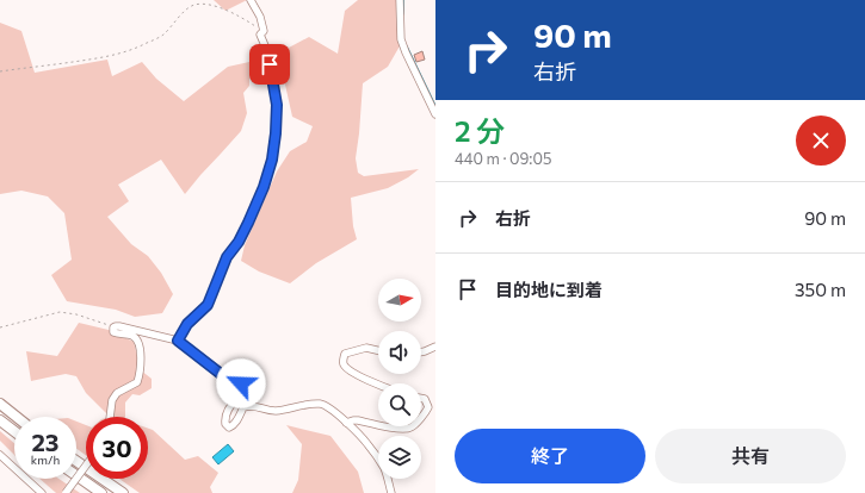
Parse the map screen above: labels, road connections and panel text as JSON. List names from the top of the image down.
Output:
{
  "north": "right",
  "page": {
    "turn": ["90 m", "右折"],
    "heading": ["2 分", "440 m · 09:05"],
    "list": [
      {
        "name": "右折",
        "value": "90 m"
      },
      {
        "name": "目的地に到着",
        "value": "350 m"
      }
    ],
    "speed": "23 km/h",
    "limit": "30",
    "buttons": ["終了", "共有"]
  }
}
